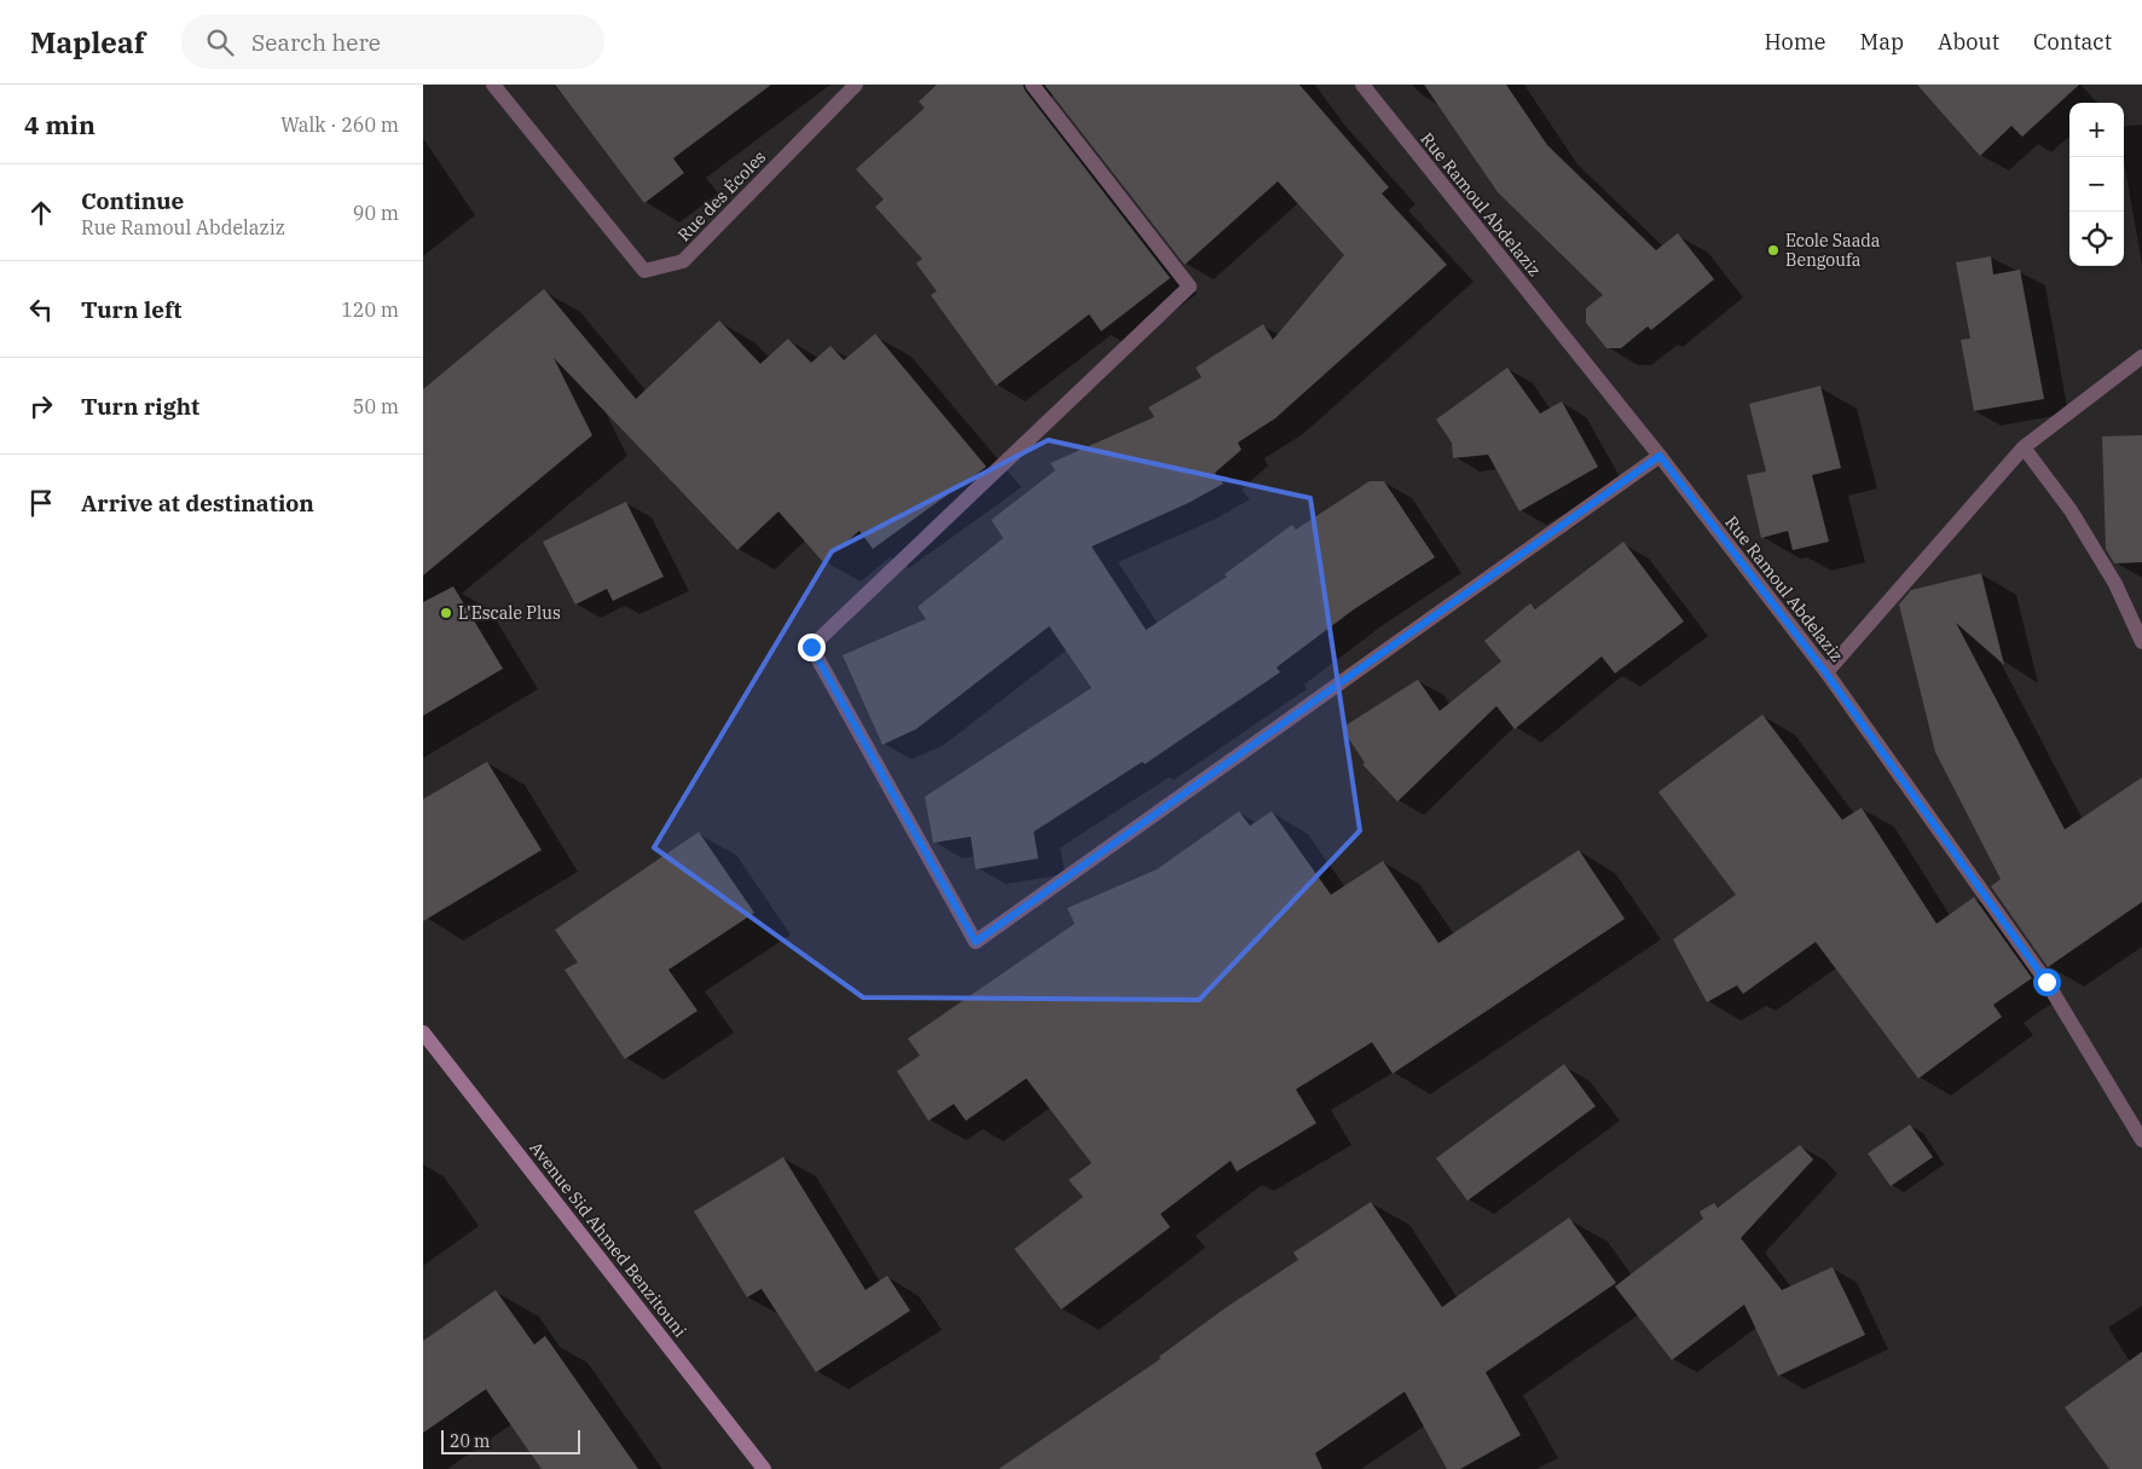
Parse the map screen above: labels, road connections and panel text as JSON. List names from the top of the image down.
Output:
{
  "streets": {
    "main road": ["Avenue Sid Ahmed Benzitouni"],
    "street": ["Rue des Écoles", "Rue Ramoul Abdelaziz"]
  },
  "places": ["Ecole Saada Bengoufa", "L'Escale Plus"],
  "scale_bar": "20 m",
  "page": {
    "header": "Mapleaf",
    "search": "Search here",
    "nav": [
      "Home",
      "Map",
      "About",
      "Contact"
    ],
    "heading": ["4 min", "Walk · 260 m"],
    "map_buttons": ["+", "−"],
    "list": [
      ["Continue", "Rue Ramoul Abdelaziz", "90 m"],
      ["Turn left", "120 m"],
      ["Turn right", "50 m"],
      "Arrive at destination"
    ],
    "scale": "20 m"
  }
}
